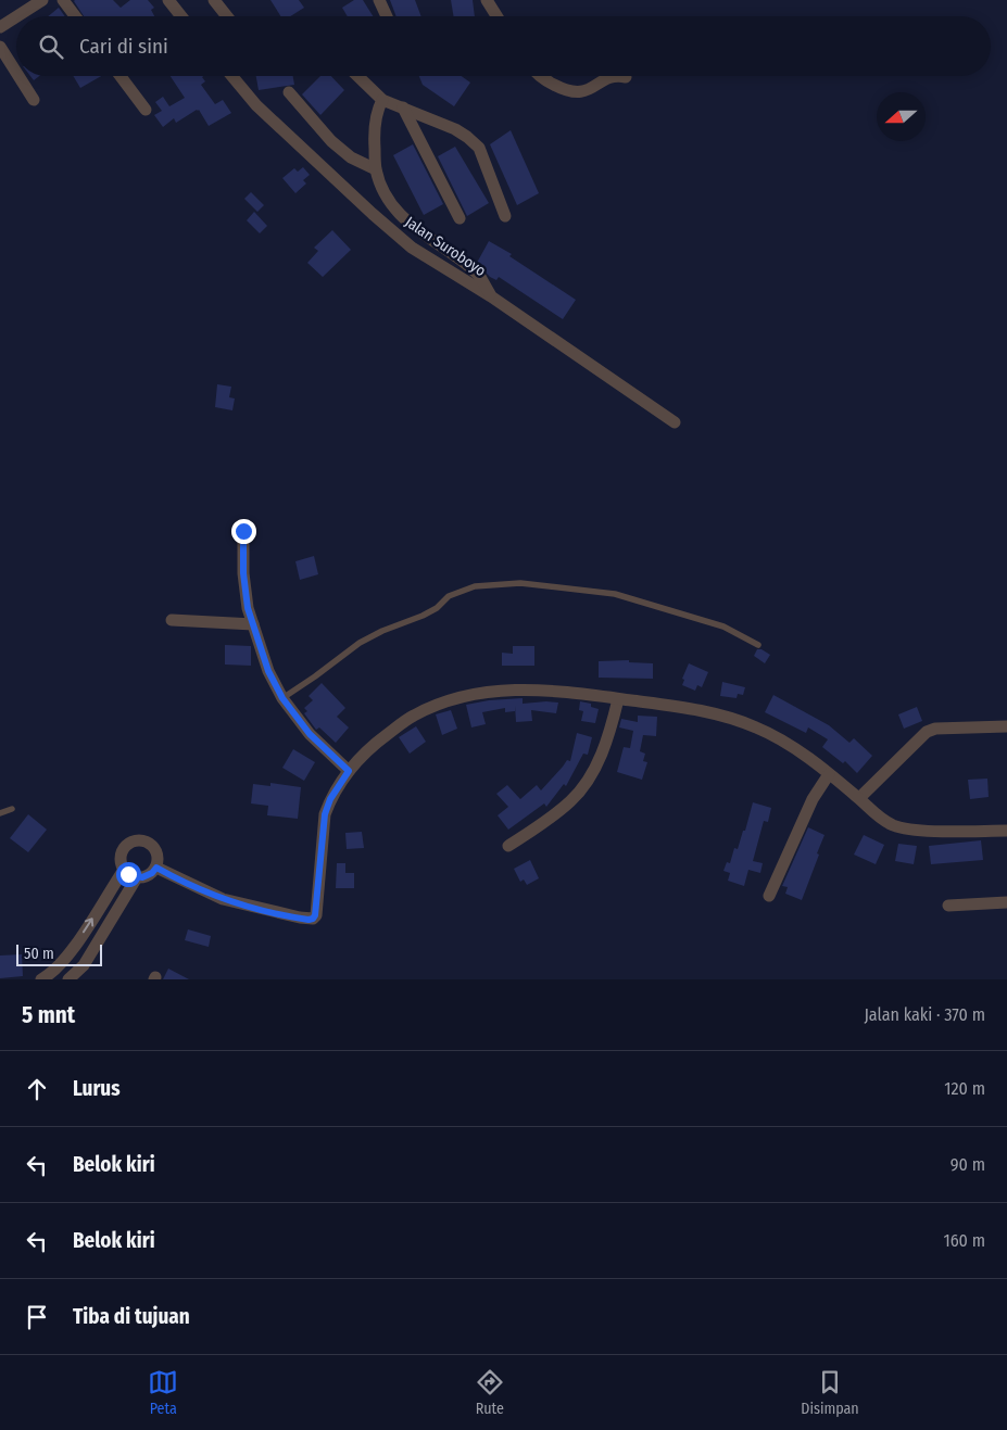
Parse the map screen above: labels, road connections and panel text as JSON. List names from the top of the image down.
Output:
{
  "streets": {
    "street": ["Jalan Suroboyo"]
  },
  "scale_bar": "50 m",
  "north": "left",
  "page": {
    "search": "Cari di sini",
    "scale": "50 m",
    "heading": ["5 mnt", "Jalan kaki · 370 m"],
    "list": [
      ["Lurus", "120 m"],
      ["Belok kiri", "90 m"],
      ["Belok kiri", "160 m"],
      "Tiba di tujuan"
    ],
    "nav": ["Peta", "Rute", "Disimpan"]
  }
}
